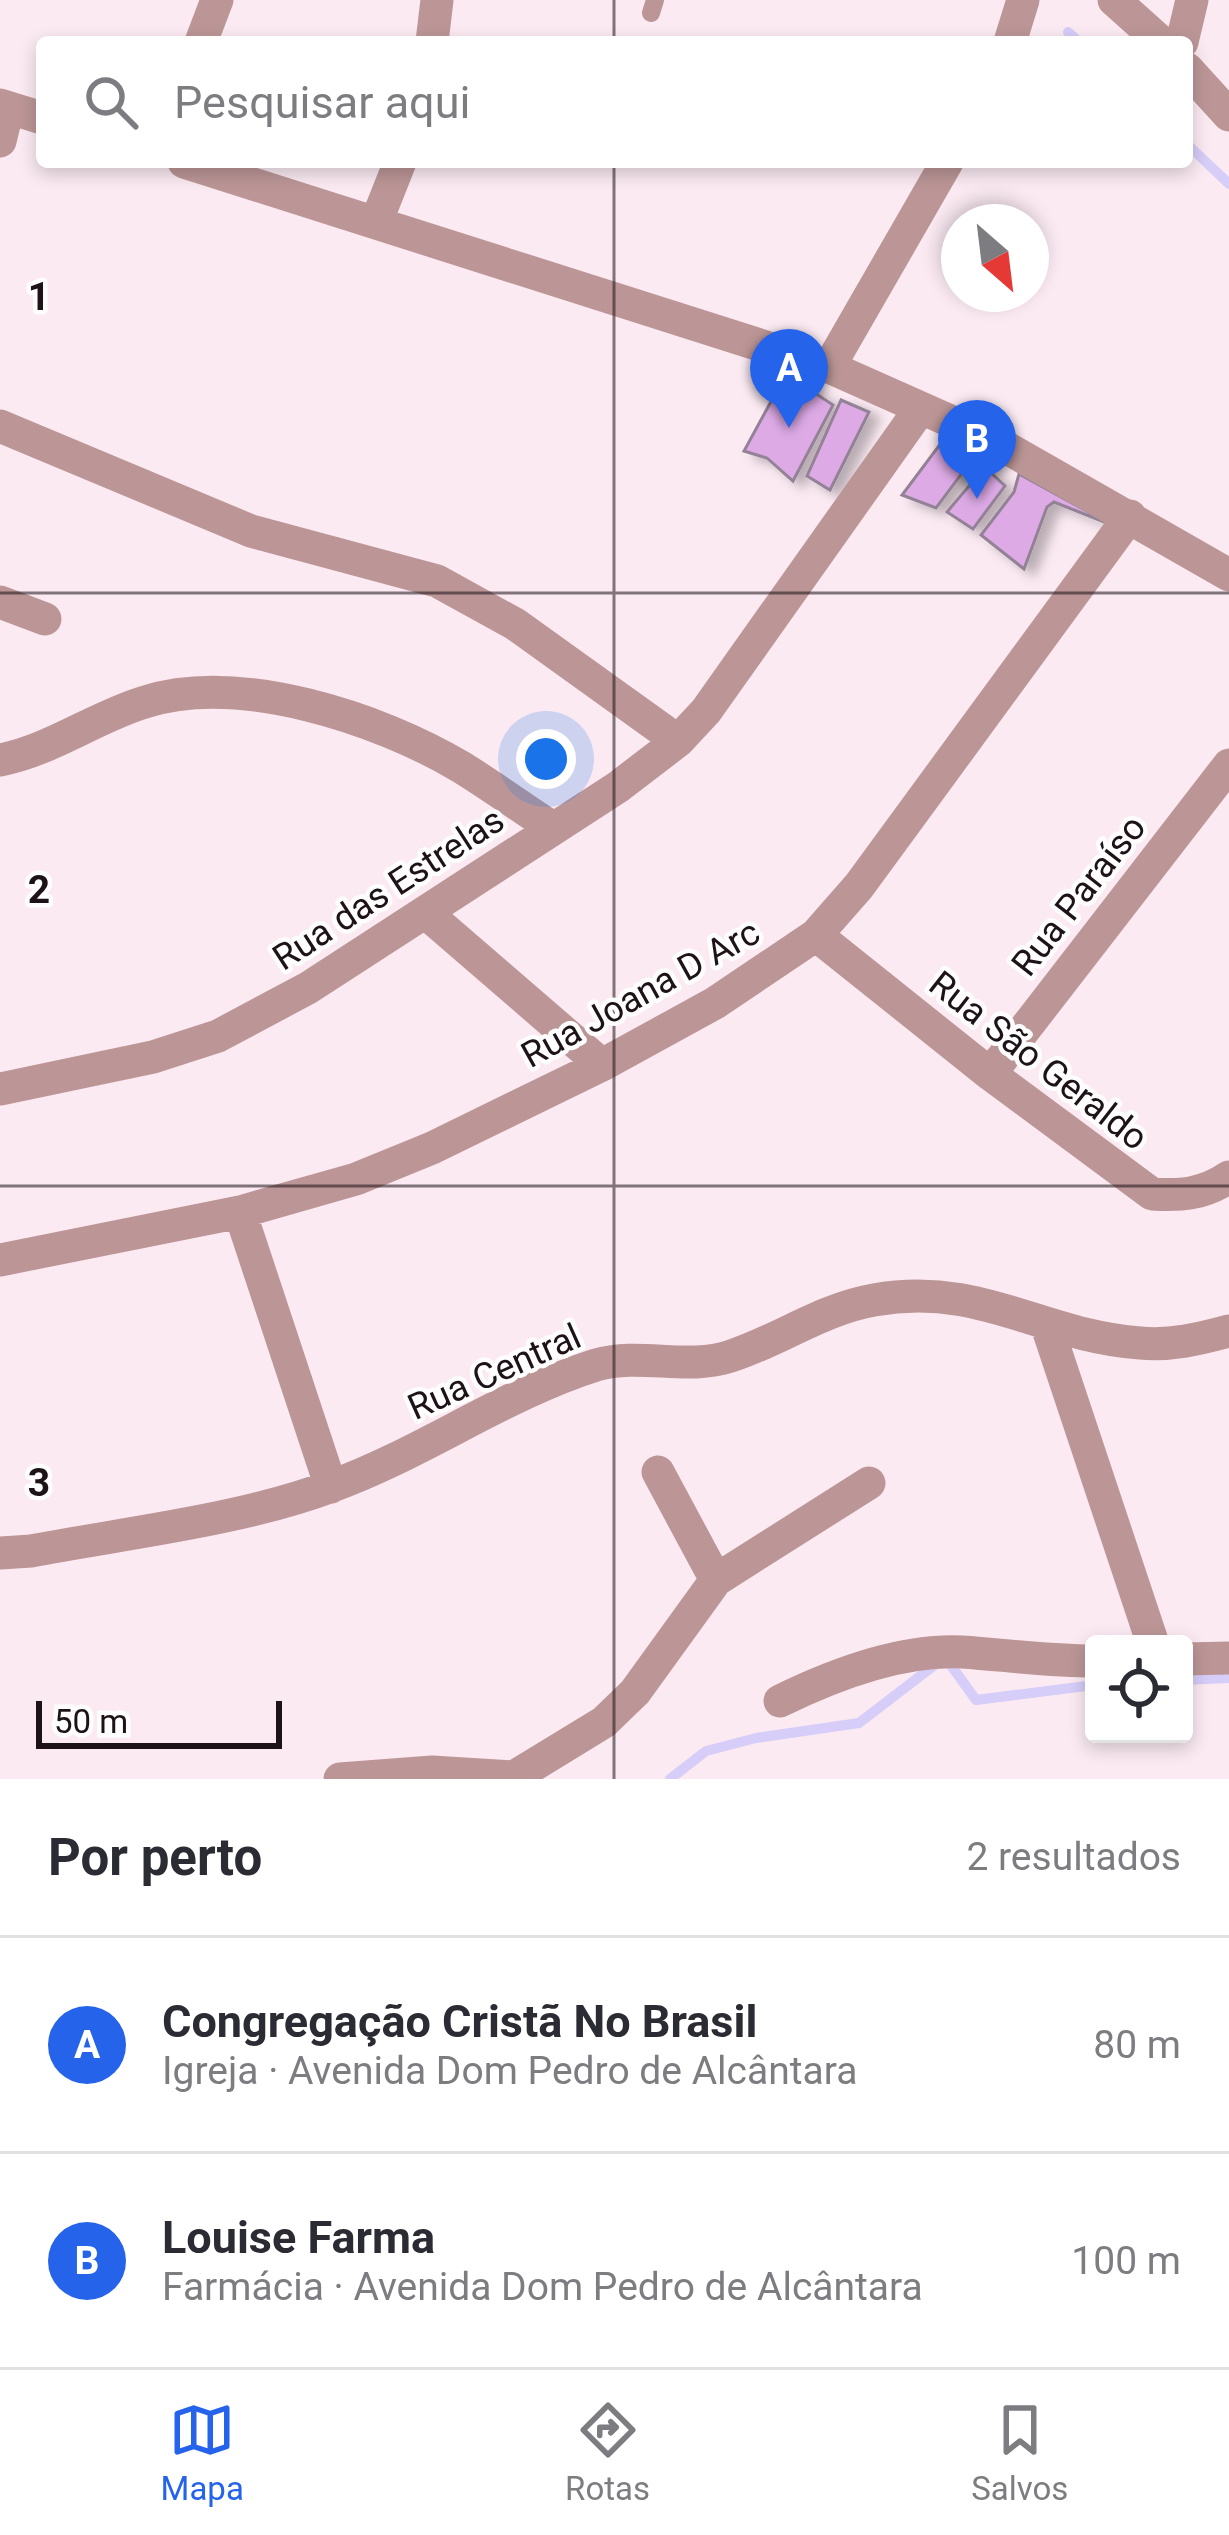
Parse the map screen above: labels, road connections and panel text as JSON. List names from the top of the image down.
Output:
{
  "streets": {
    "street": [
      "Rua das Estrelas",
      "Rua Paraíso",
      "Rua Joana D Arc",
      "Rua São Geraldo",
      "Rua Central"
    ]
  },
  "crossings": [
    ["Rua Paraíso", "Rua São Geraldo"],
    ["Rua Joana D Arc", "Rua São Geraldo"]
  ],
  "scale_bar": "50 m",
  "north": "bottom right",
  "page": {
    "search": "Pesquisar aqui",
    "pins": ["A", "B"],
    "scale": "50 m",
    "heading": ["Por perto", "2 resultados"],
    "list": [
      {
        "mark": "A",
        "name": "Congregação Cristã No Brasil",
        "note": "Igreja · Avenida Dom Pedro de Alcântara",
        "value": "80 m"
      },
      {
        "mark": "B",
        "name": "Louise Farma",
        "note": "Farmácia · Avenida Dom Pedro de Alcântara",
        "value": "100 m"
      }
    ],
    "nav": ["Mapa", "Rotas", "Salvos"]
  },
  "grid": {
    "rows": ["1", "2", "3"]
  }
}
